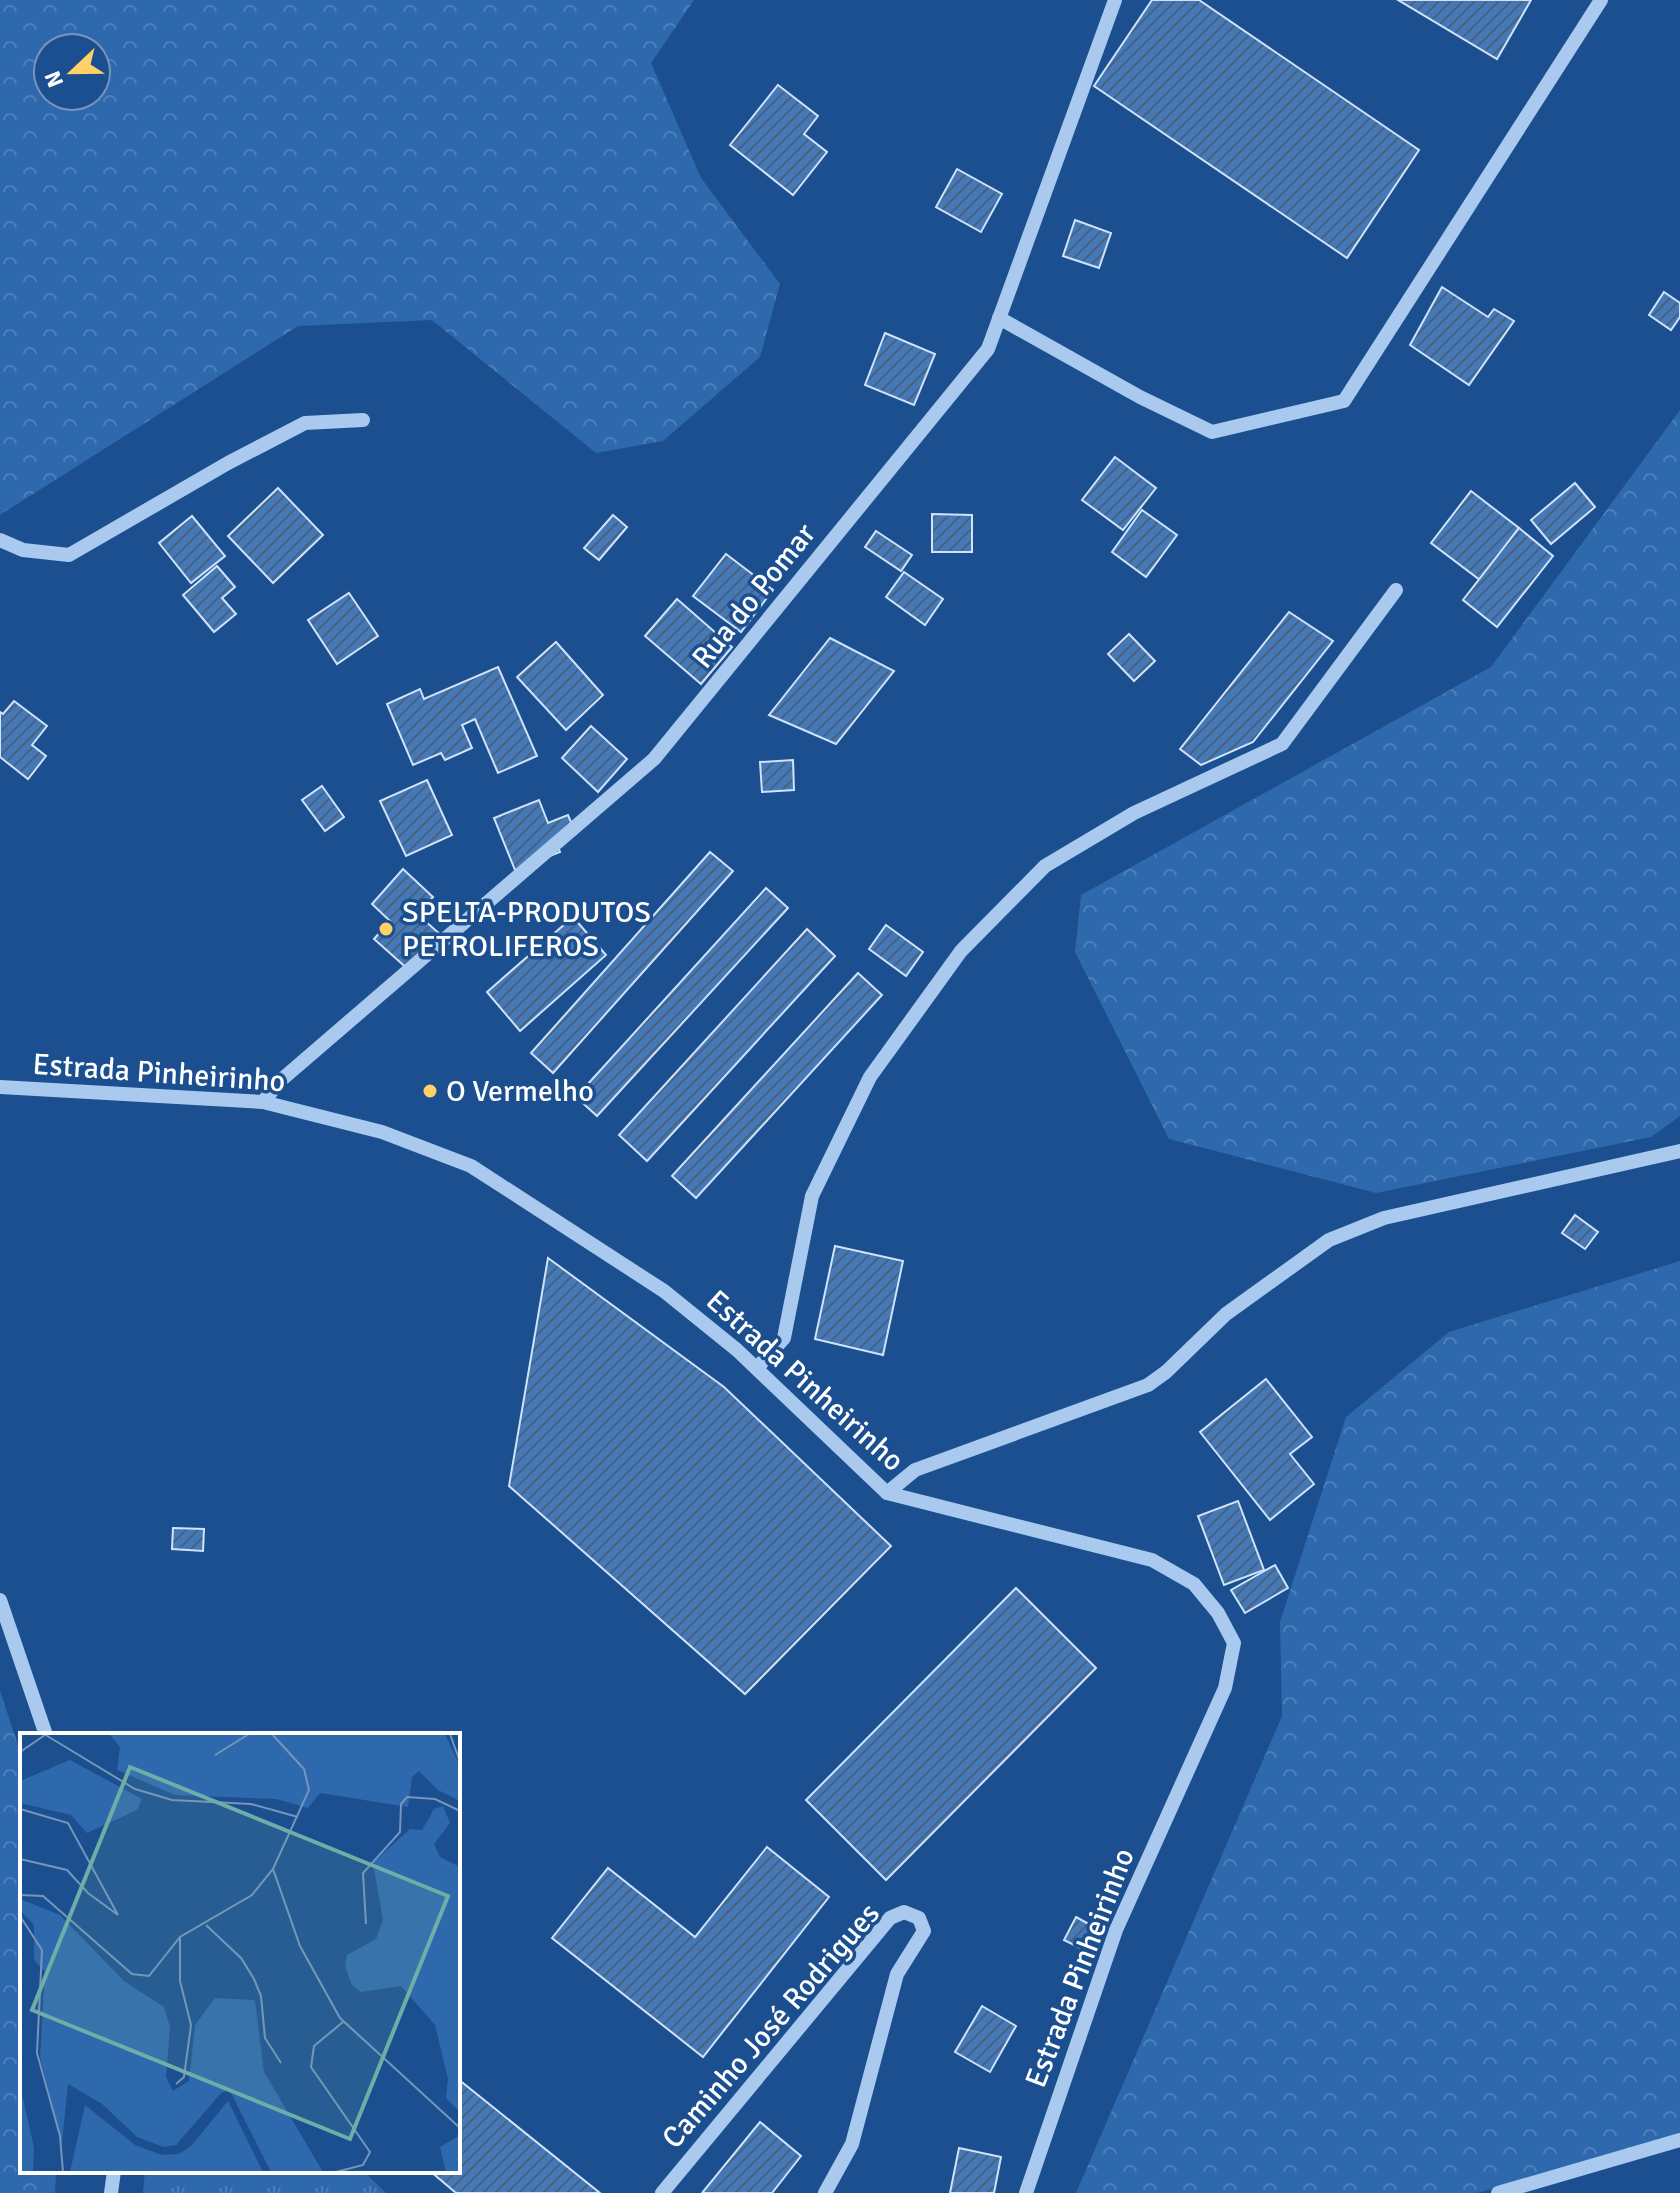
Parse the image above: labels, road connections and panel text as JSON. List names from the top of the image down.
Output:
{
  "streets": {
    "street": ["Rua do Pomar", "Estrada Pinheirinho", "Caminho José Rodrigues"]
  },
  "crossings": [
    ["Rua do Pomar", "Estrada Pinheirinho"]
  ],
  "places": ["SPELTA-PRODUTOS PETROLIFEROS", "O Vermelho"],
  "north": "left"
}
